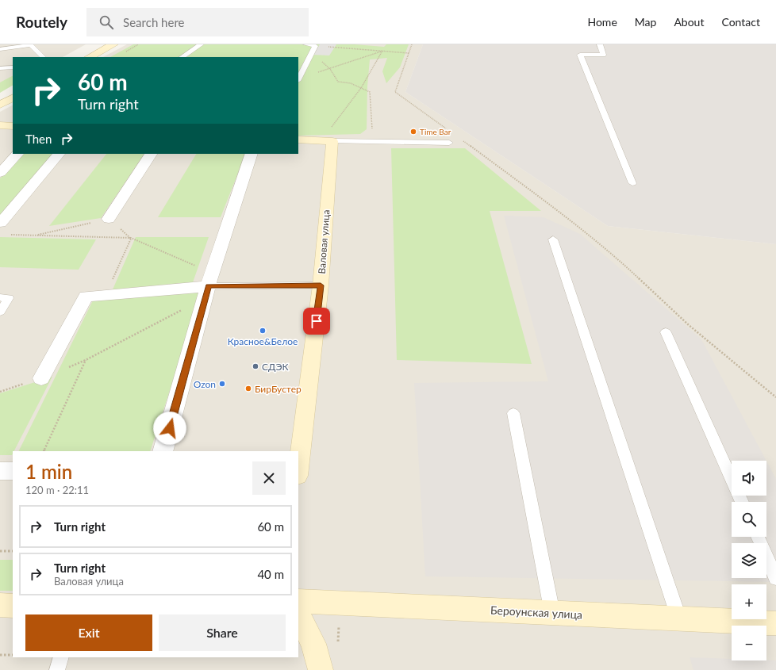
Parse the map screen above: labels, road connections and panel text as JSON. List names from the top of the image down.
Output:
{
  "streets": {
    "street": ["Валовая улица", "Бероунская улица"]
  },
  "places": [
    "Time Bar",
    "Красное&Белое",
    "СДЭК",
    "Ozon",
    "БирБустер"
  ],
  "page": {
    "header": "Routely",
    "search": "Search here",
    "nav": [
      "Home",
      "Map",
      "About",
      "Contact"
    ],
    "turn": ["60 m", "Turn right"],
    "then": "Then",
    "heading": ["1 min", "120 m · 22:11"],
    "map_buttons": ["+", "−"],
    "list": [
      {
        "name": "Turn right",
        "value": "60 m"
      },
      {
        "name": "Turn right",
        "note": "Валовая улица",
        "value": "40 m"
      }
    ],
    "buttons": ["Exit", "Share"]
  }
}
